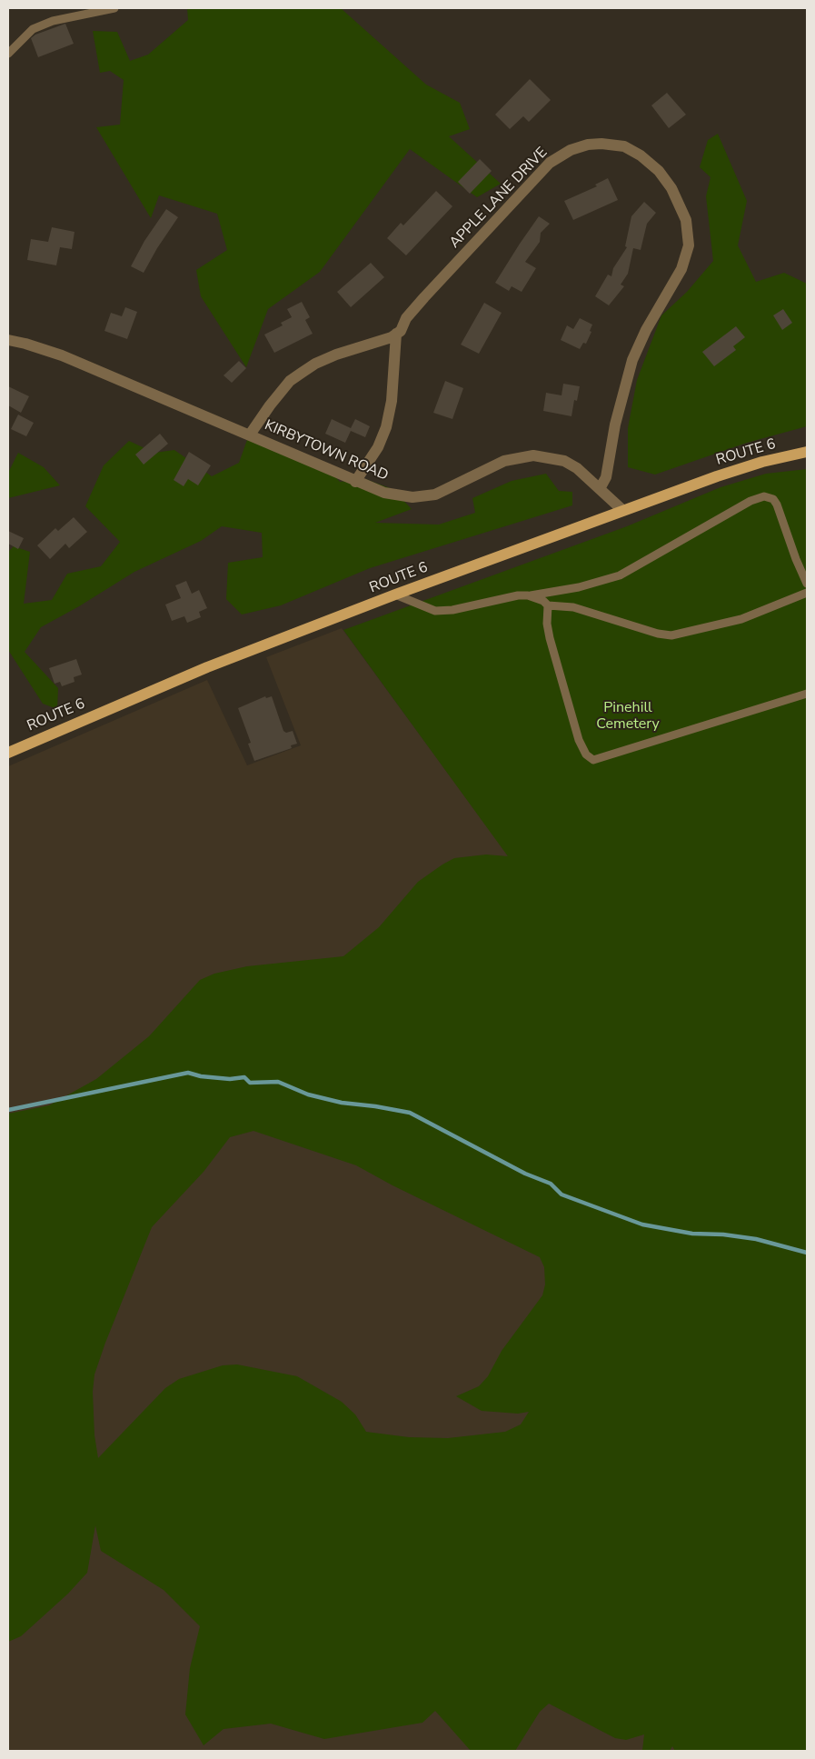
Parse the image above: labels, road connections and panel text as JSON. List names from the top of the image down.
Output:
{
  "streets": {
    "main road": ["ROUTE 6"],
    "street": ["APPLE LANE DRIVE", "KIRBYTOWN ROAD"]
  },
  "crossings": [
    ["APPLE LANE DRIVE", "KIRBYTOWN ROAD"],
    ["KIRBYTOWN ROAD", "ROUTE 6"]
  ],
  "parks": ["Pinehill Cemetery"]
}
